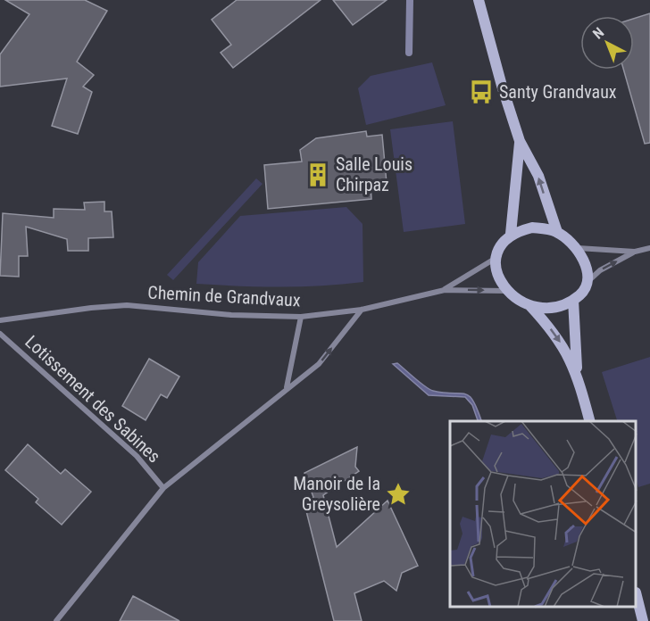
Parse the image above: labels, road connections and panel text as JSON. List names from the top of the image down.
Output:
{
  "streets": {
    "street": ["Chemin de Grandvaux", "Lotissement des Sabines"]
  },
  "crossings": [
    ["Chemin de Grandvaux", "Lotissement des Sabines"]
  ],
  "places": {
    "bus stop": ["Santy Grandvaux"],
    "building": ["Salle Louis Chirpaz"],
    "place": ["Manoir de la Greysolière"]
  },
  "north": "top left"
}
